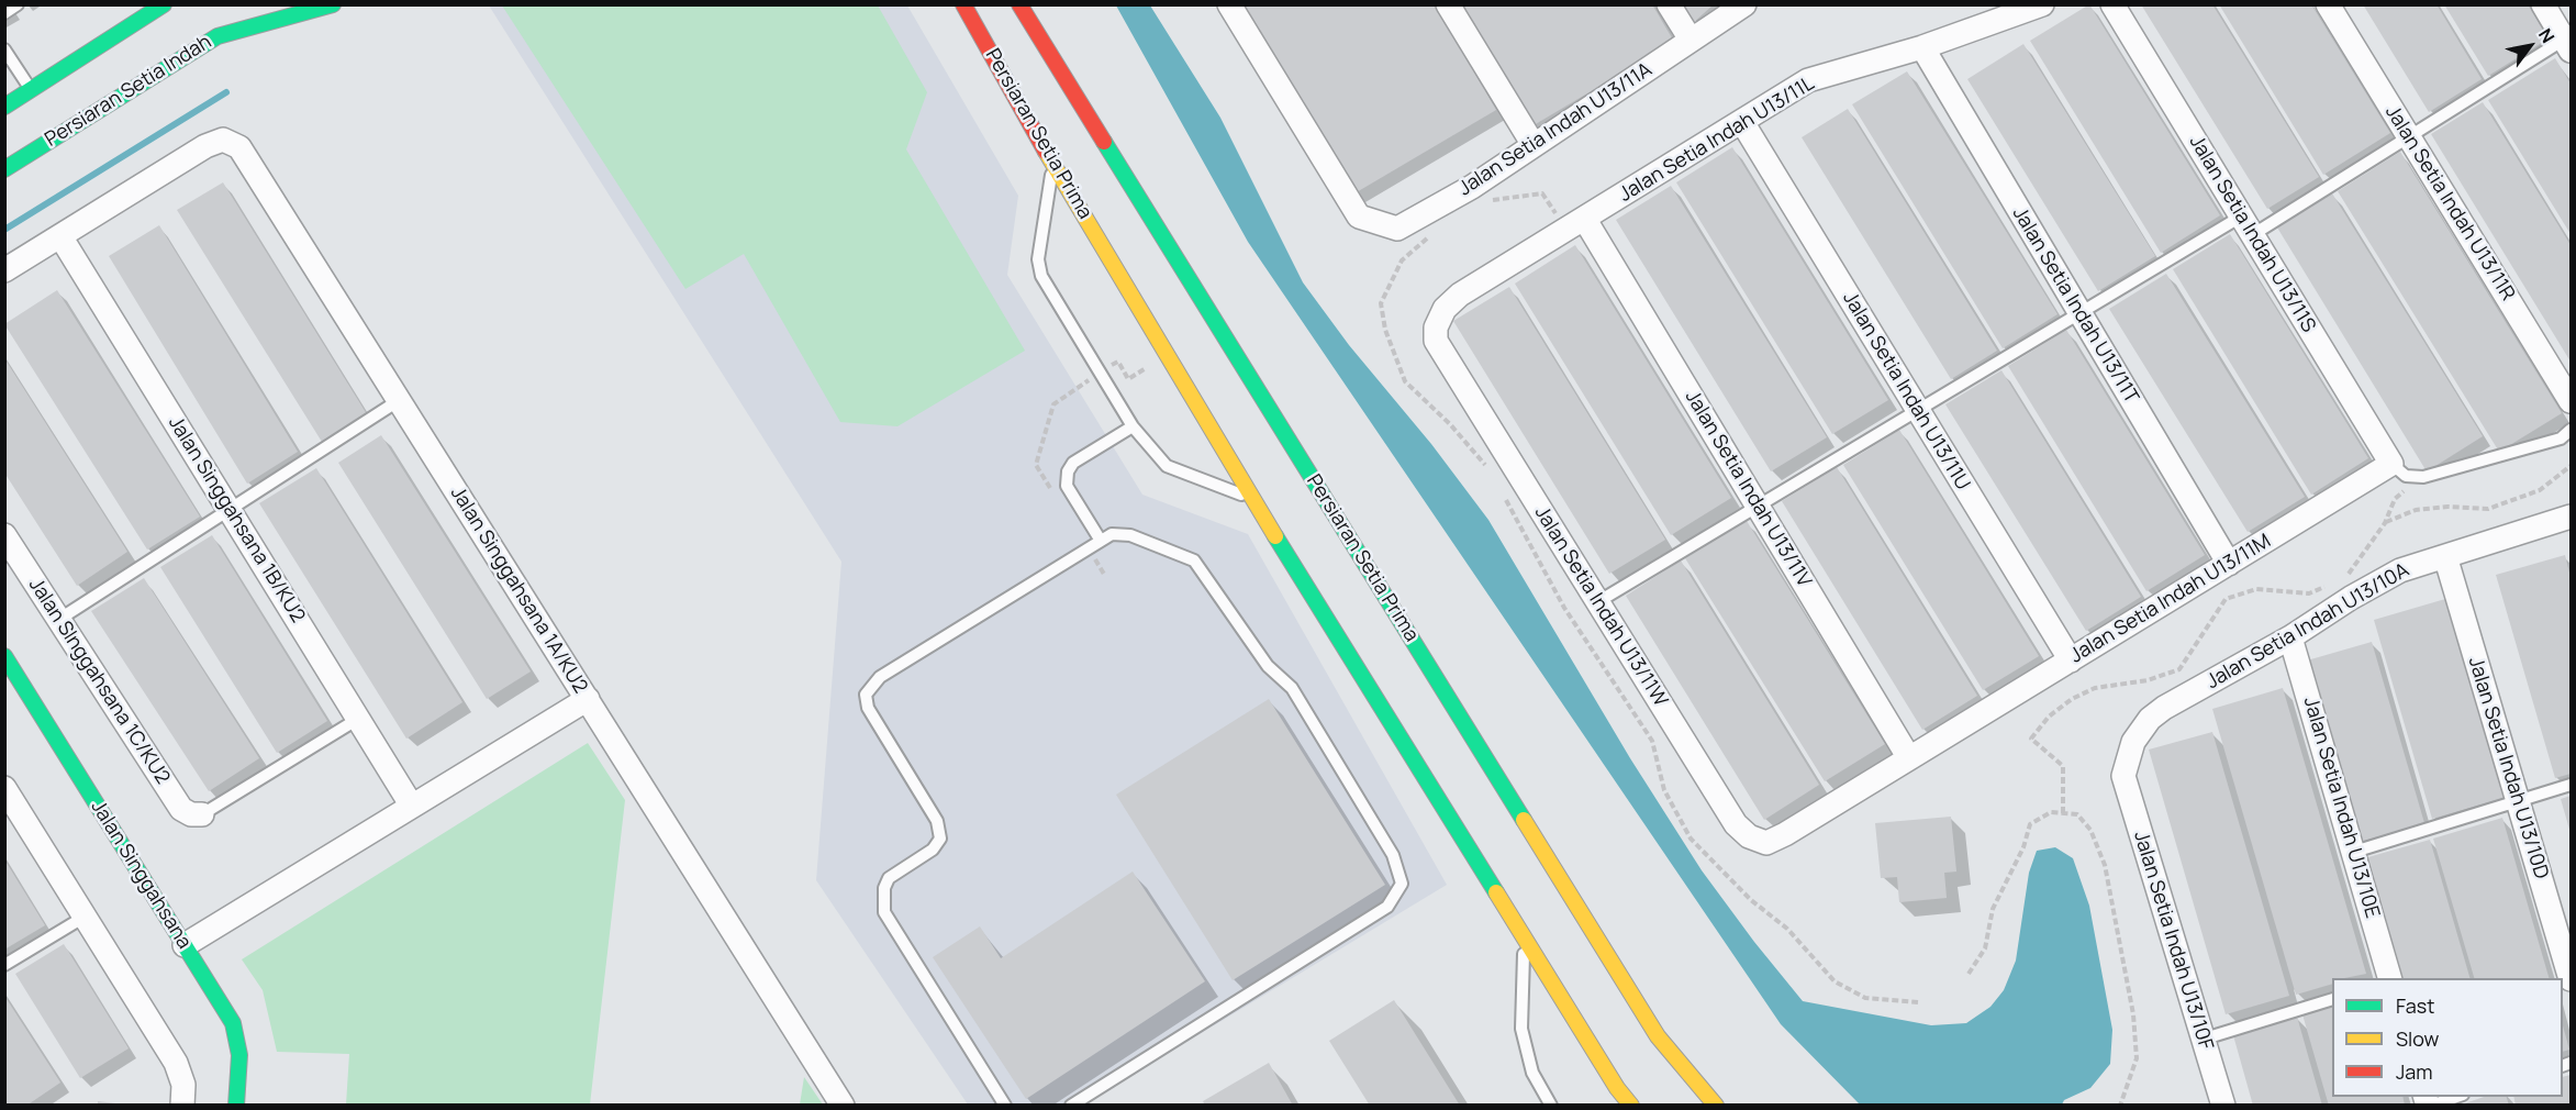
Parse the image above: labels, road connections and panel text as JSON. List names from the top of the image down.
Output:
{
  "streets": {
    "street": [
      "Persiaran Setia Indah",
      "Jalan Setia Indah U13/11A",
      "Persiaran Setia Prima",
      "Jalan Setia Indah U13/11L",
      "Jalan Setia Indah U13/11R",
      "Jalan Setia Indah U13/11S",
      "Jalan Setia Indah U13/11T",
      "Jalan Setia Indah U13/11U",
      "Jalan Setia Indah U13/11V",
      "Jalan Singgahsana 1B/KU2",
      "Jalan Singgahsana 1A/KU2",
      "Jalan Setia Indah U13/11M",
      "Jalan Setia Indah U13/11W",
      "Jalan Setia Indah U13/10A",
      "Jalan SInggahsana 1C/KU2",
      "Jalan Setia Indah U13/10D",
      "Jalan Setia Indah U13/10E",
      "Jalan Singgahsana",
      "Jalan Setia Indah U13/10F"
    ]
  },
  "crossings": [
    ["Jalan Setia Indah U13/11L", "Jalan Setia Indah U13/11T"],
    ["Jalan Setia Indah U13/11L", "Jalan Setia Indah U13/11U"],
    ["Jalan Setia Indah U13/11L", "Jalan Setia Indah U13/11V"],
    ["Jalan Setia Indah U13/11L", "Jalan Setia Indah U13/11W"],
    ["Jalan Setia Indah U13/11S", "Jalan Setia Indah U13/11M"],
    ["Jalan Setia Indah U13/11T", "Jalan Setia Indah U13/11M"],
    ["Jalan Setia Indah U13/11U", "Jalan Setia Indah U13/11M"],
    ["Jalan Setia Indah U13/11V", "Jalan Setia Indah U13/11M"],
    ["Jalan Singgahsana 1B/KU2", "Jalan Singgahsana 1A/KU2"],
    ["Jalan Singgahsana 1A/KU2", "Jalan Singgahsana"],
    ["Jalan Setia Indah U13/11M", "Jalan Setia Indah U13/11W"],
    ["Jalan Setia Indah U13/10A", "Jalan Setia Indah U13/10D"],
    ["Jalan Setia Indah U13/10A", "Jalan Setia Indah U13/10E"],
    ["Jalan Setia Indah U13/10A", "Jalan Setia Indah U13/10F"]
  ],
  "legend": ["Fast", "Slow", "Jam"],
  "north": "top right"
}
